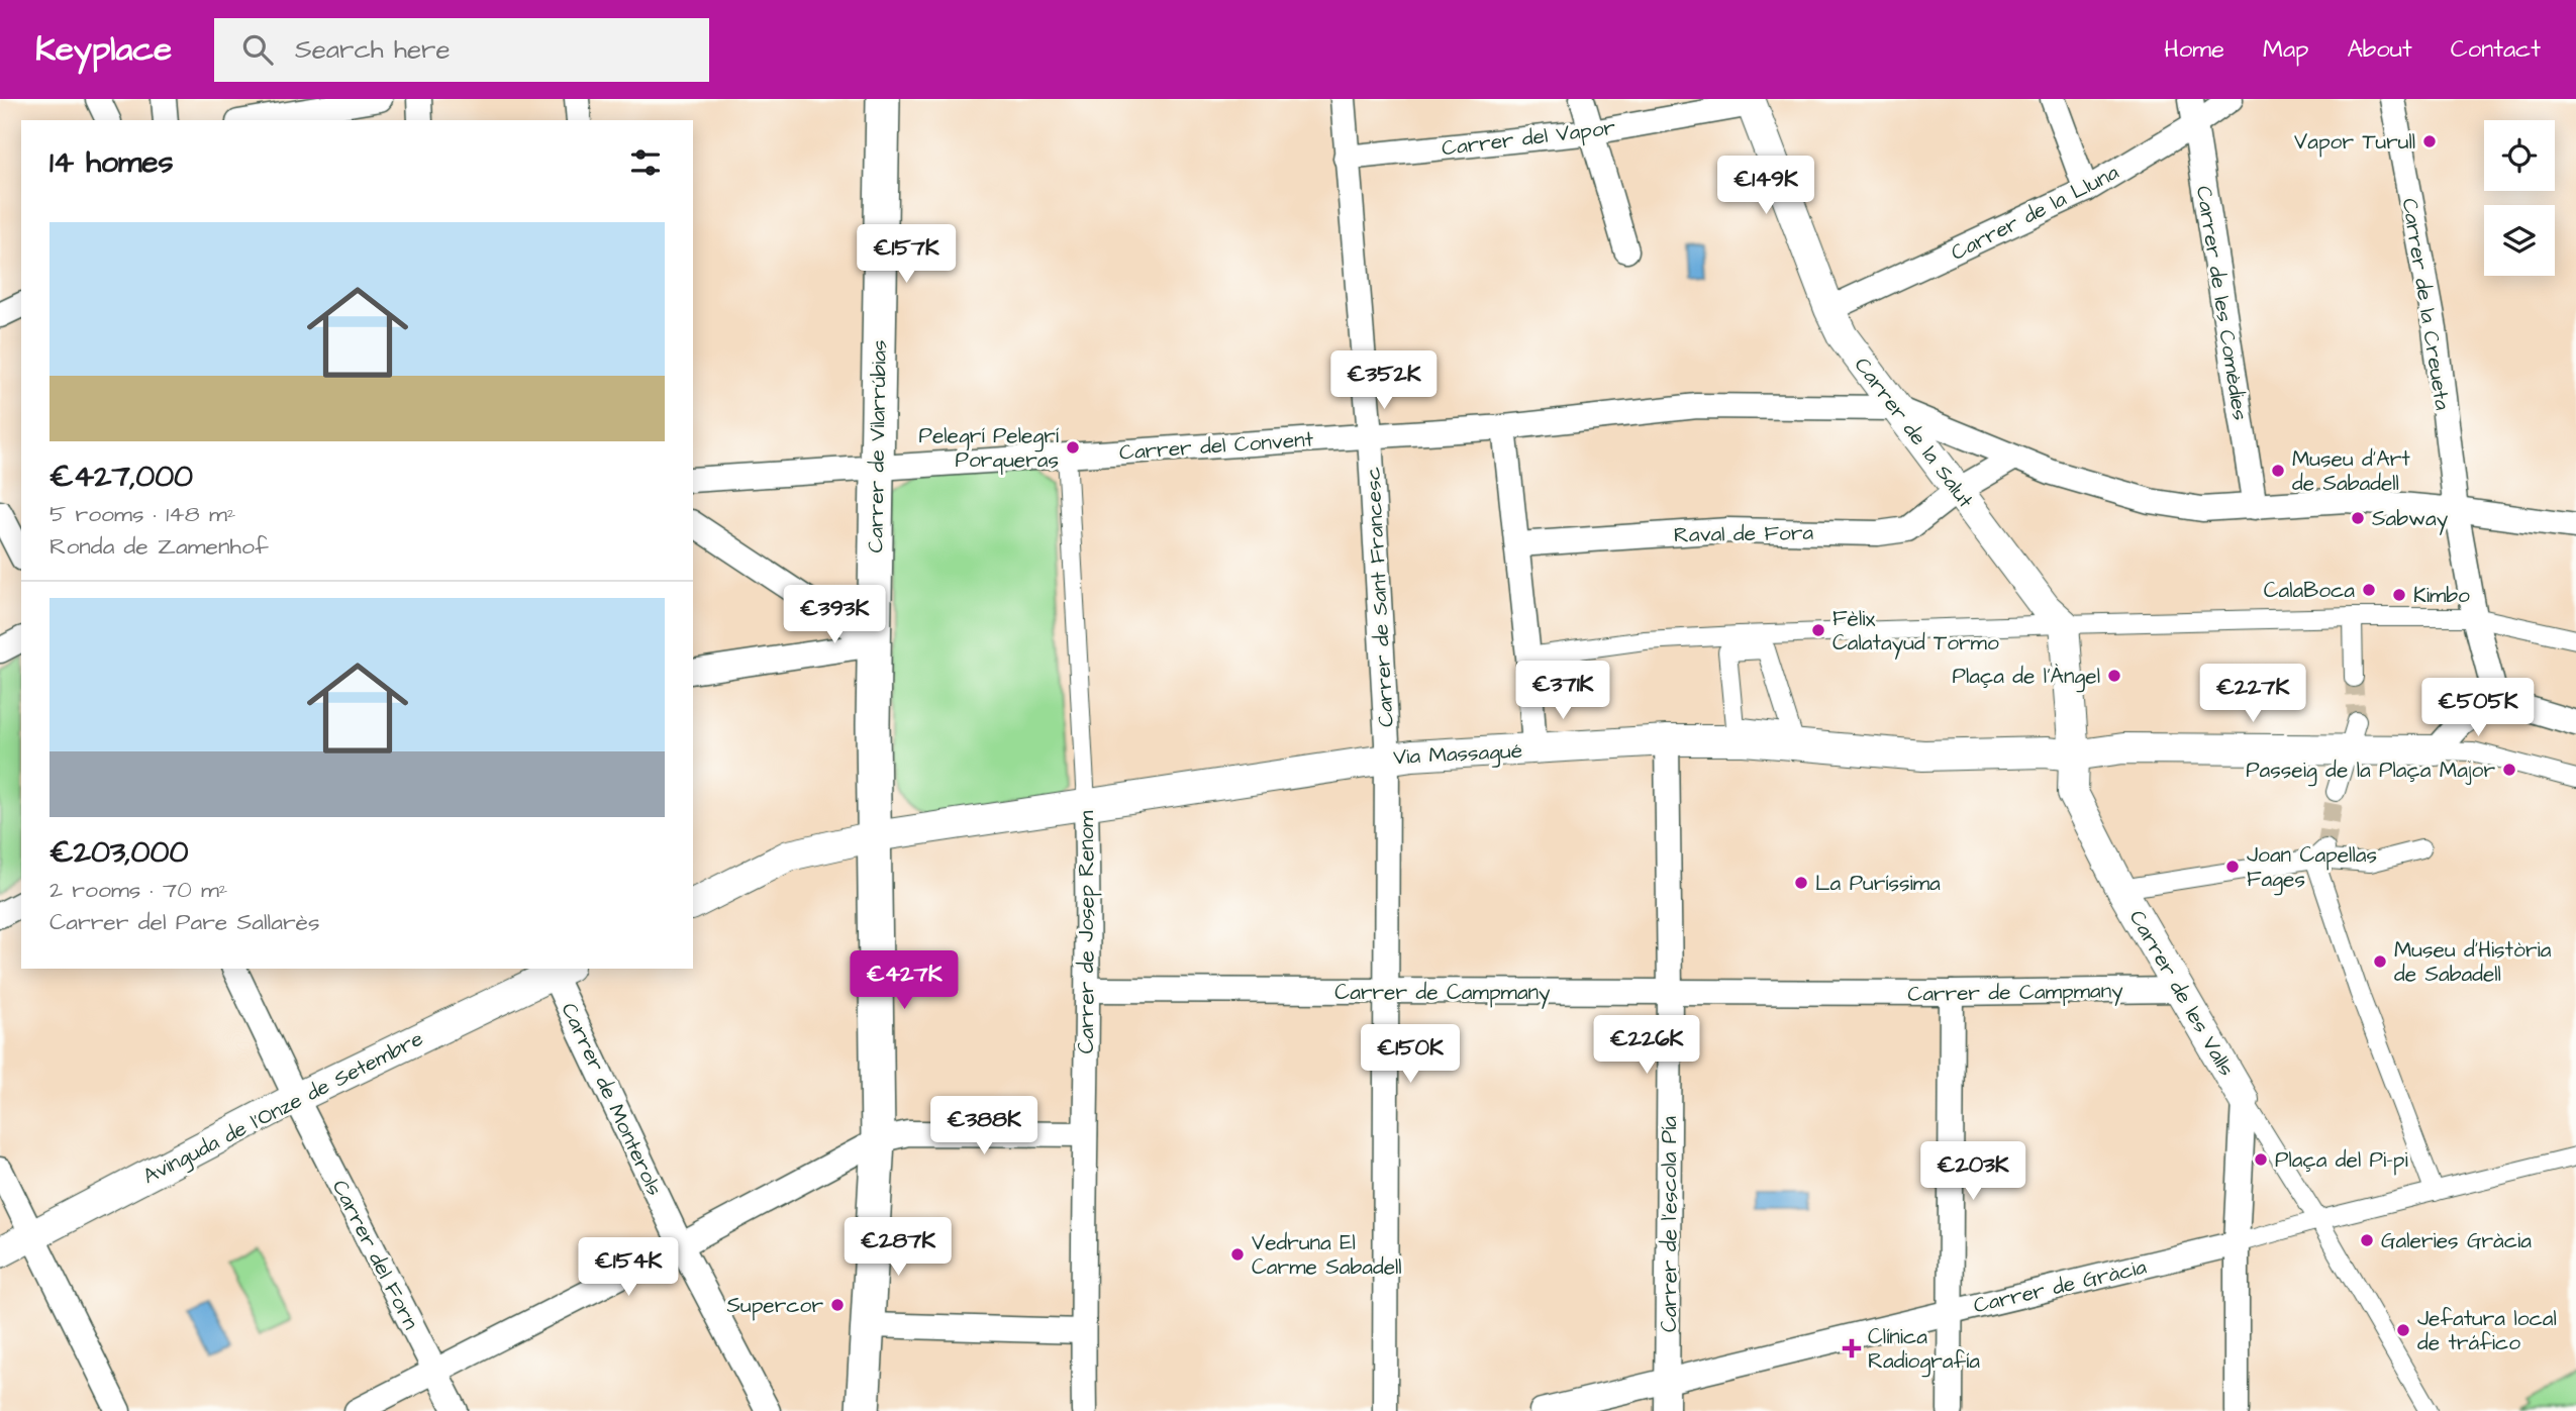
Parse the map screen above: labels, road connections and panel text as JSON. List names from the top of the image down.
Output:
{
  "streets": {
    "main road": ["Carrer de Vilarrúbias"],
    "street": [
      "Carrer del Vapor",
      "Carrer de la Lluna",
      "Carrer de les Comèdies",
      "Carrer de la Creueta",
      "Carrer de la Salut",
      "Carrer del Convent",
      "Raval de Fora",
      "Carrer de Sant Francesc",
      "Via Massagué",
      "Carrer de Josep Renom",
      "Carrer de Campmany",
      "Carrer de les Valls",
      "Carrer de Monterols",
      "Avinguda de l'Onze de Setembre",
      "Carrer de l'escola Pía",
      "Carrer del Forn",
      "Carrer de Gràcia"
    ]
  },
  "crossings": [
    ["Carrer del Vapor", "Carrer de la Salut"],
    ["Carrer del Vapor", "Carrer de Sant Francesc"],
    ["Carrer de la Lluna", "Carrer de les Comèdies"],
    ["Carrer de la Lluna", "Carrer de la Salut"],
    ["Carrer de la Salut", "Carrer del Convent"],
    ["Carrer de la Salut", "Raval de Fora"],
    ["Carrer del Convent", "Carrer de Vilarrúbias"],
    ["Carrer del Convent", "Carrer de Sant Francesc"],
    ["Carrer del Convent", "Carrer de Josep Renom"],
    ["Carrer de Vilarrúbias", "Via Massagué"],
    ["Carrer de Sant Francesc", "Via Massagué"],
    ["Carrer de Sant Francesc", "Carrer de Campmany"],
    ["Via Massagué", "Carrer de Josep Renom"],
    ["Via Massagué", "Carrer de les Valls"],
    ["Via Massagué", "Carrer de l'escola Pía"],
    ["Carrer de Josep Renom", "Carrer de Campmany"],
    ["Carrer de Campmany", "Carrer de les Valls"],
    ["Carrer de Campmany", "Carrer de l'escola Pía"],
    ["Carrer de les Valls", "Carrer de Gràcia"],
    ["Carrer de Monterols", "Avinguda de l'Onze de Setembre"],
    ["Avinguda de l'Onze de Setembre", "Carrer del Forn"],
    ["Carrer de l'escola Pía", "Carrer de Gràcia"]
  ],
  "places": {
    "other": [
      "Vapor Turull",
      "Pelegrí Pelegrí Porqueras",
      "Museu d'Art de Sabadell",
      "Sabway",
      "CalaBoca",
      "Kimbo",
      "Fèlix Calatayud Tormo",
      "Plaça de l'Àngel",
      "Passeig de la Plaça Major",
      "Joan Capellas Fages",
      "La Puríssima",
      "Museu d'Història de Sabadell",
      "Plaça del Pi-pi",
      "Galeries Gràcia",
      "Vedruna El Carme Sabadell",
      "Supercor",
      "Jefatura local de tráfico"
    ],
    "health": ["Clínica Radiografía"]
  },
  "page": {
    "header": "Keyplace",
    "search": "Search here",
    "nav": [
      "Home",
      "Map",
      "About",
      "Contact"
    ],
    "heading": "14 homes",
    "price": [
      "€149K",
      "€157K",
      "€352K",
      "€393K",
      "€371K",
      "€227K",
      "€505K",
      "€427K",
      "€226K",
      "€150K",
      "€388K",
      "€203K",
      "€287K",
      "€154K"
    ],
    "list": [
      {
        "name": "€427,000",
        "note": "5 rooms · 148 m² · Ronda de Zamenhof"
      },
      {
        "name": "€203,000",
        "note": "2 rooms · 70 m² · Carrer del Pare Sallarès"
      }
    ]
  }
}
